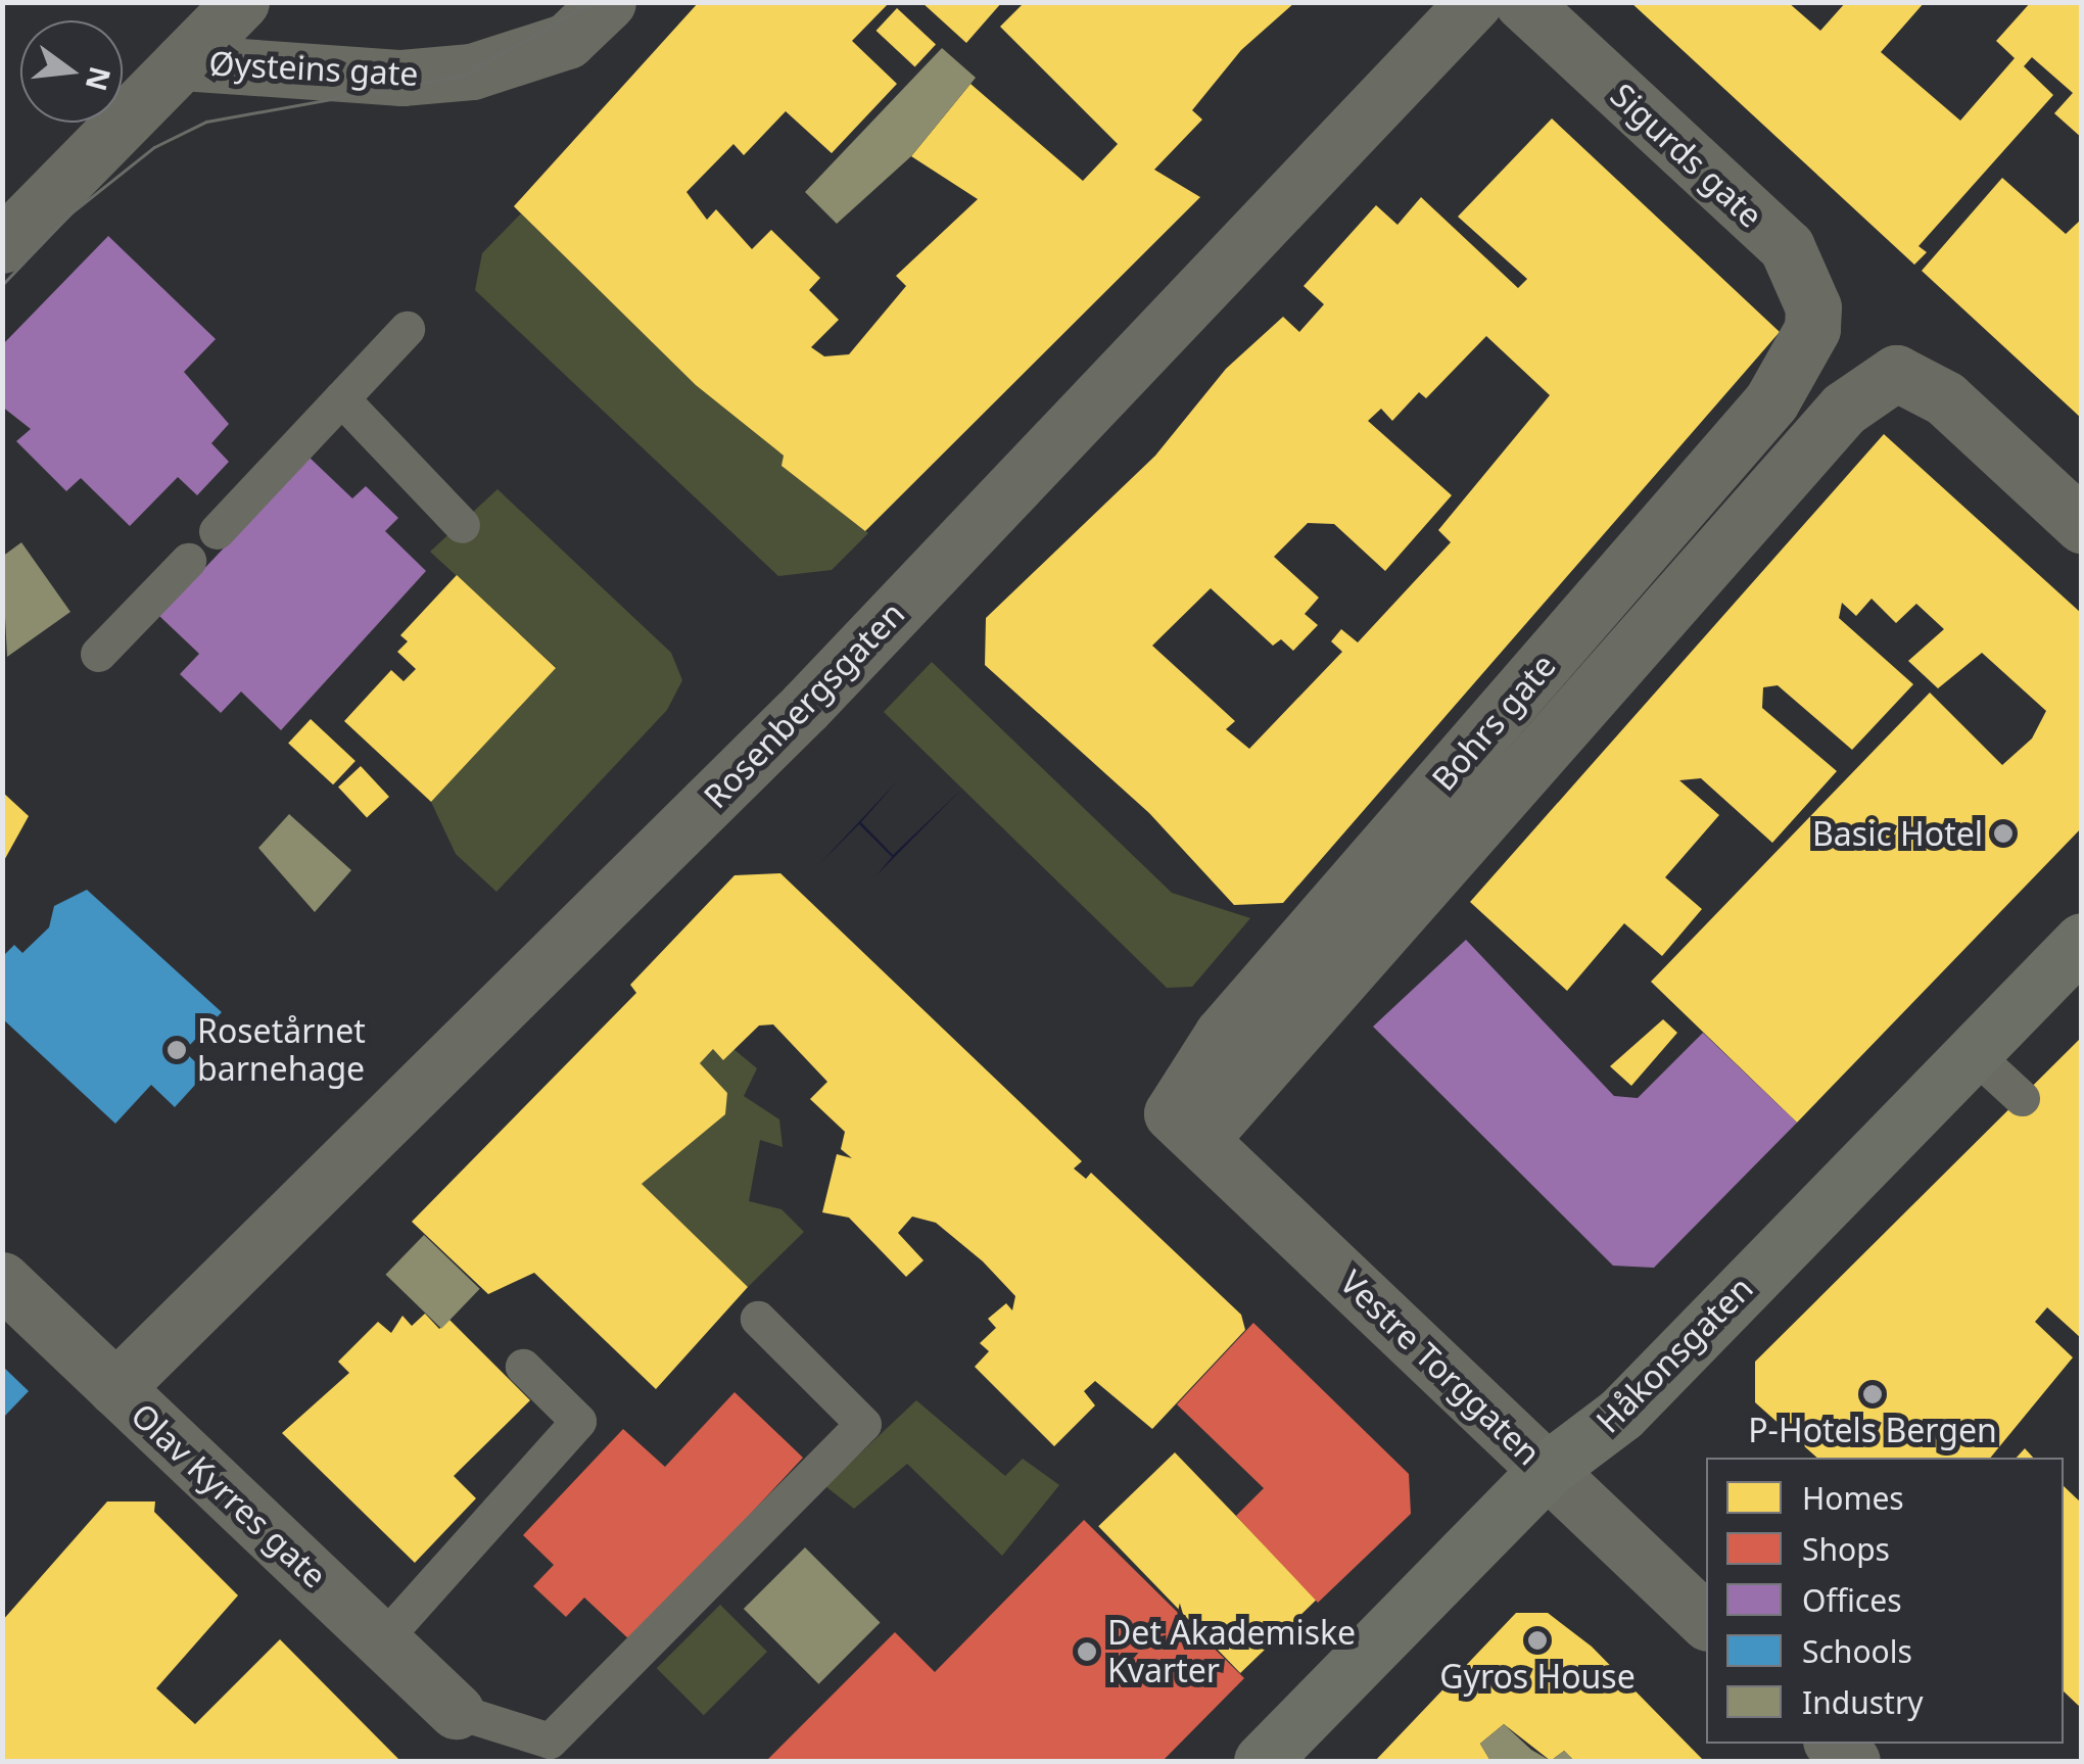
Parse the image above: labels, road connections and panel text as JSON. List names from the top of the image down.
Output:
{
  "streets": {
    "main road": ["Håkonsgaten"],
    "street": [
      "Øysteins gate",
      "Sigurds gate",
      "Rosenbergsgaten",
      "Bohrs gate",
      "Vestre Torggaten",
      "Olav Kyrres gate"
    ]
  },
  "crossings": [
    ["Sigurds gate", "Bohrs gate"],
    ["Rosenbergsgaten", "Olav Kyrres gate"],
    ["Bohrs gate", "Vestre Torggaten"],
    ["Håkonsgaten", "Vestre Torggaten"]
  ],
  "places": [
    "Basic Hotel",
    "Rosetårnet barnehage",
    "P-Hotels Bergen",
    "Gyros House",
    "Det Akademiske Kvarter"
  ],
  "legend": [
    "Homes",
    "Shops",
    "Offices",
    "Schools",
    "Industry"
  ],
  "north": "right"
}
